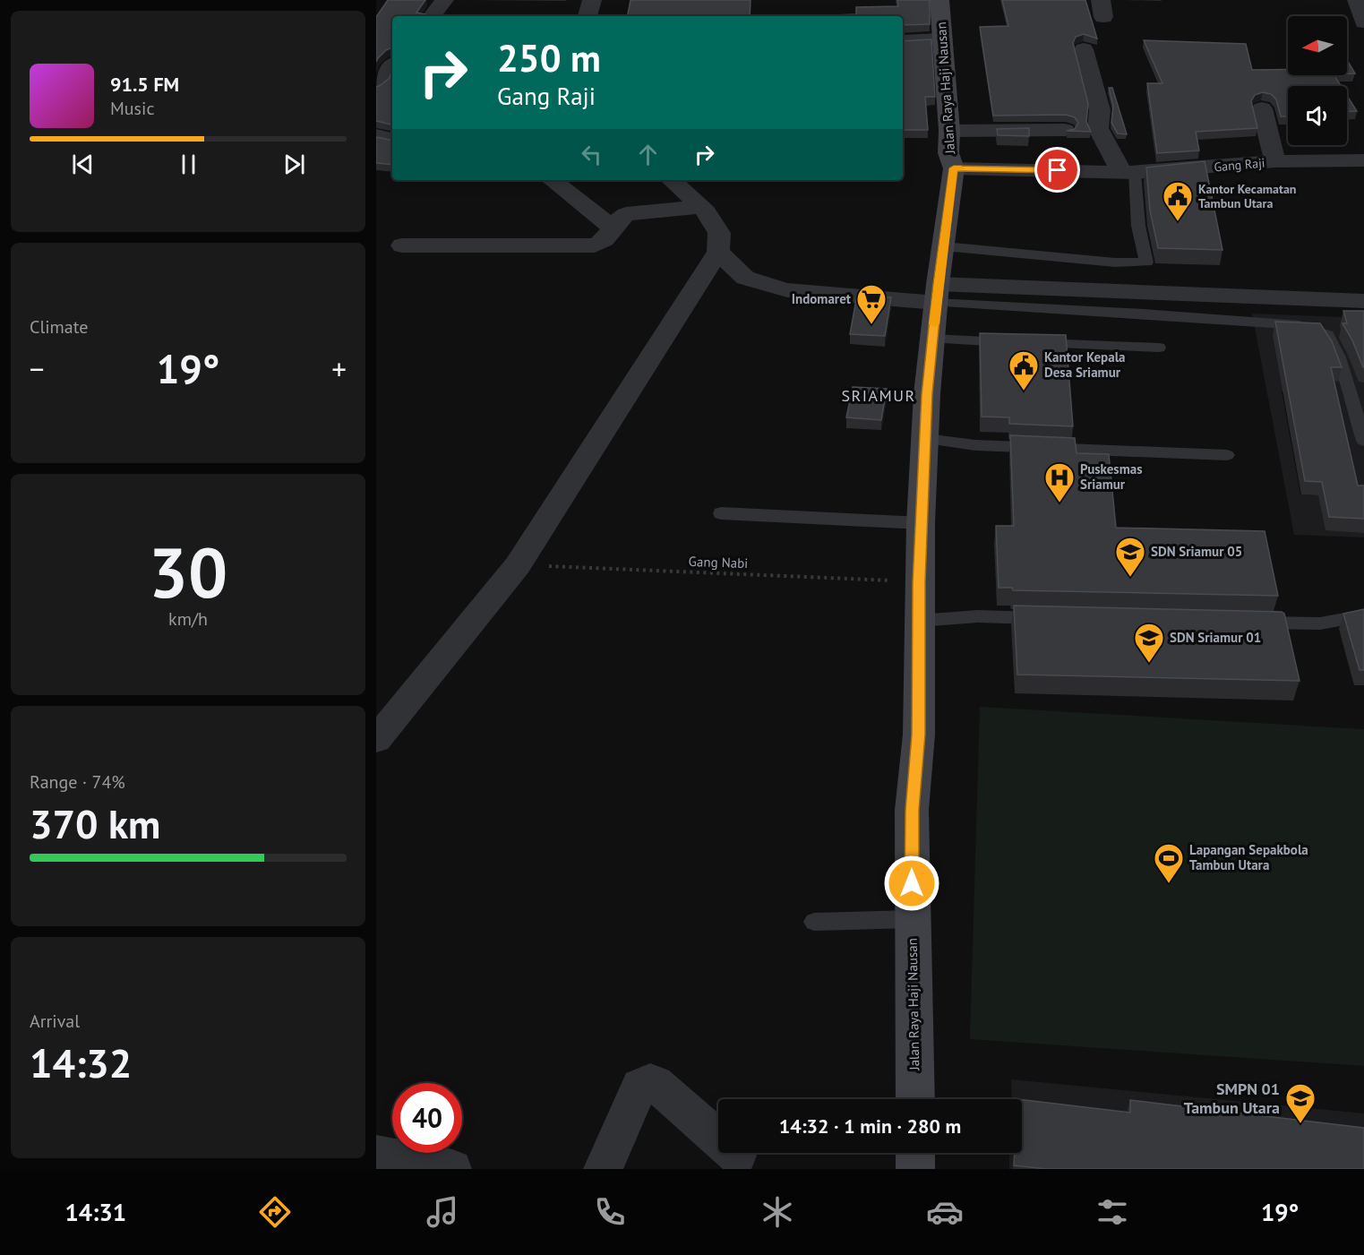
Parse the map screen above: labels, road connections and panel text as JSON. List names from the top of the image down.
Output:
{
  "streets": {
    "street": ["Jalan Raya Haji Nausan", "Gang Raji"],
    "path": ["Gang Nabi"]
  },
  "crossings": [
    ["Jalan Raya Haji Nausan", "Gang Raji"],
    ["Jalan Raya Haji Nausan", "Gang Nabi"]
  ],
  "districts": ["SRIAMUR"],
  "places": {
    "public building": ["Kantor Kecamatan Tambun Utara", "Kantor Kepala Desa Sriamur"],
    "supermarket": ["Indomaret"],
    "hospital": ["Puskesmas Sriamur"],
    "school or university": ["SDN Sriamur 05", "SDN Sriamur 01", "SMPN 01 Tambun Utara"],
    "sports": ["Lapangan Sepakbola Tambun Utara"]
  },
  "north": "left",
  "page": {
    "turn": ["250 m", "Gang Raji"],
    "song": ["91.5 FM", "Music"],
    "tile": [
      "Climate",
      ["30", "km/h"],
      ["Range · 74%", "370 km"],
      ["Arrival", "14:32"]
    ],
    "heat": ["−", "19°", "+"],
    "limit": "40",
    "trip": "14:32 · 1 min · 280 m",
    "tabs": ["14:31", "19°"]
  }
}
